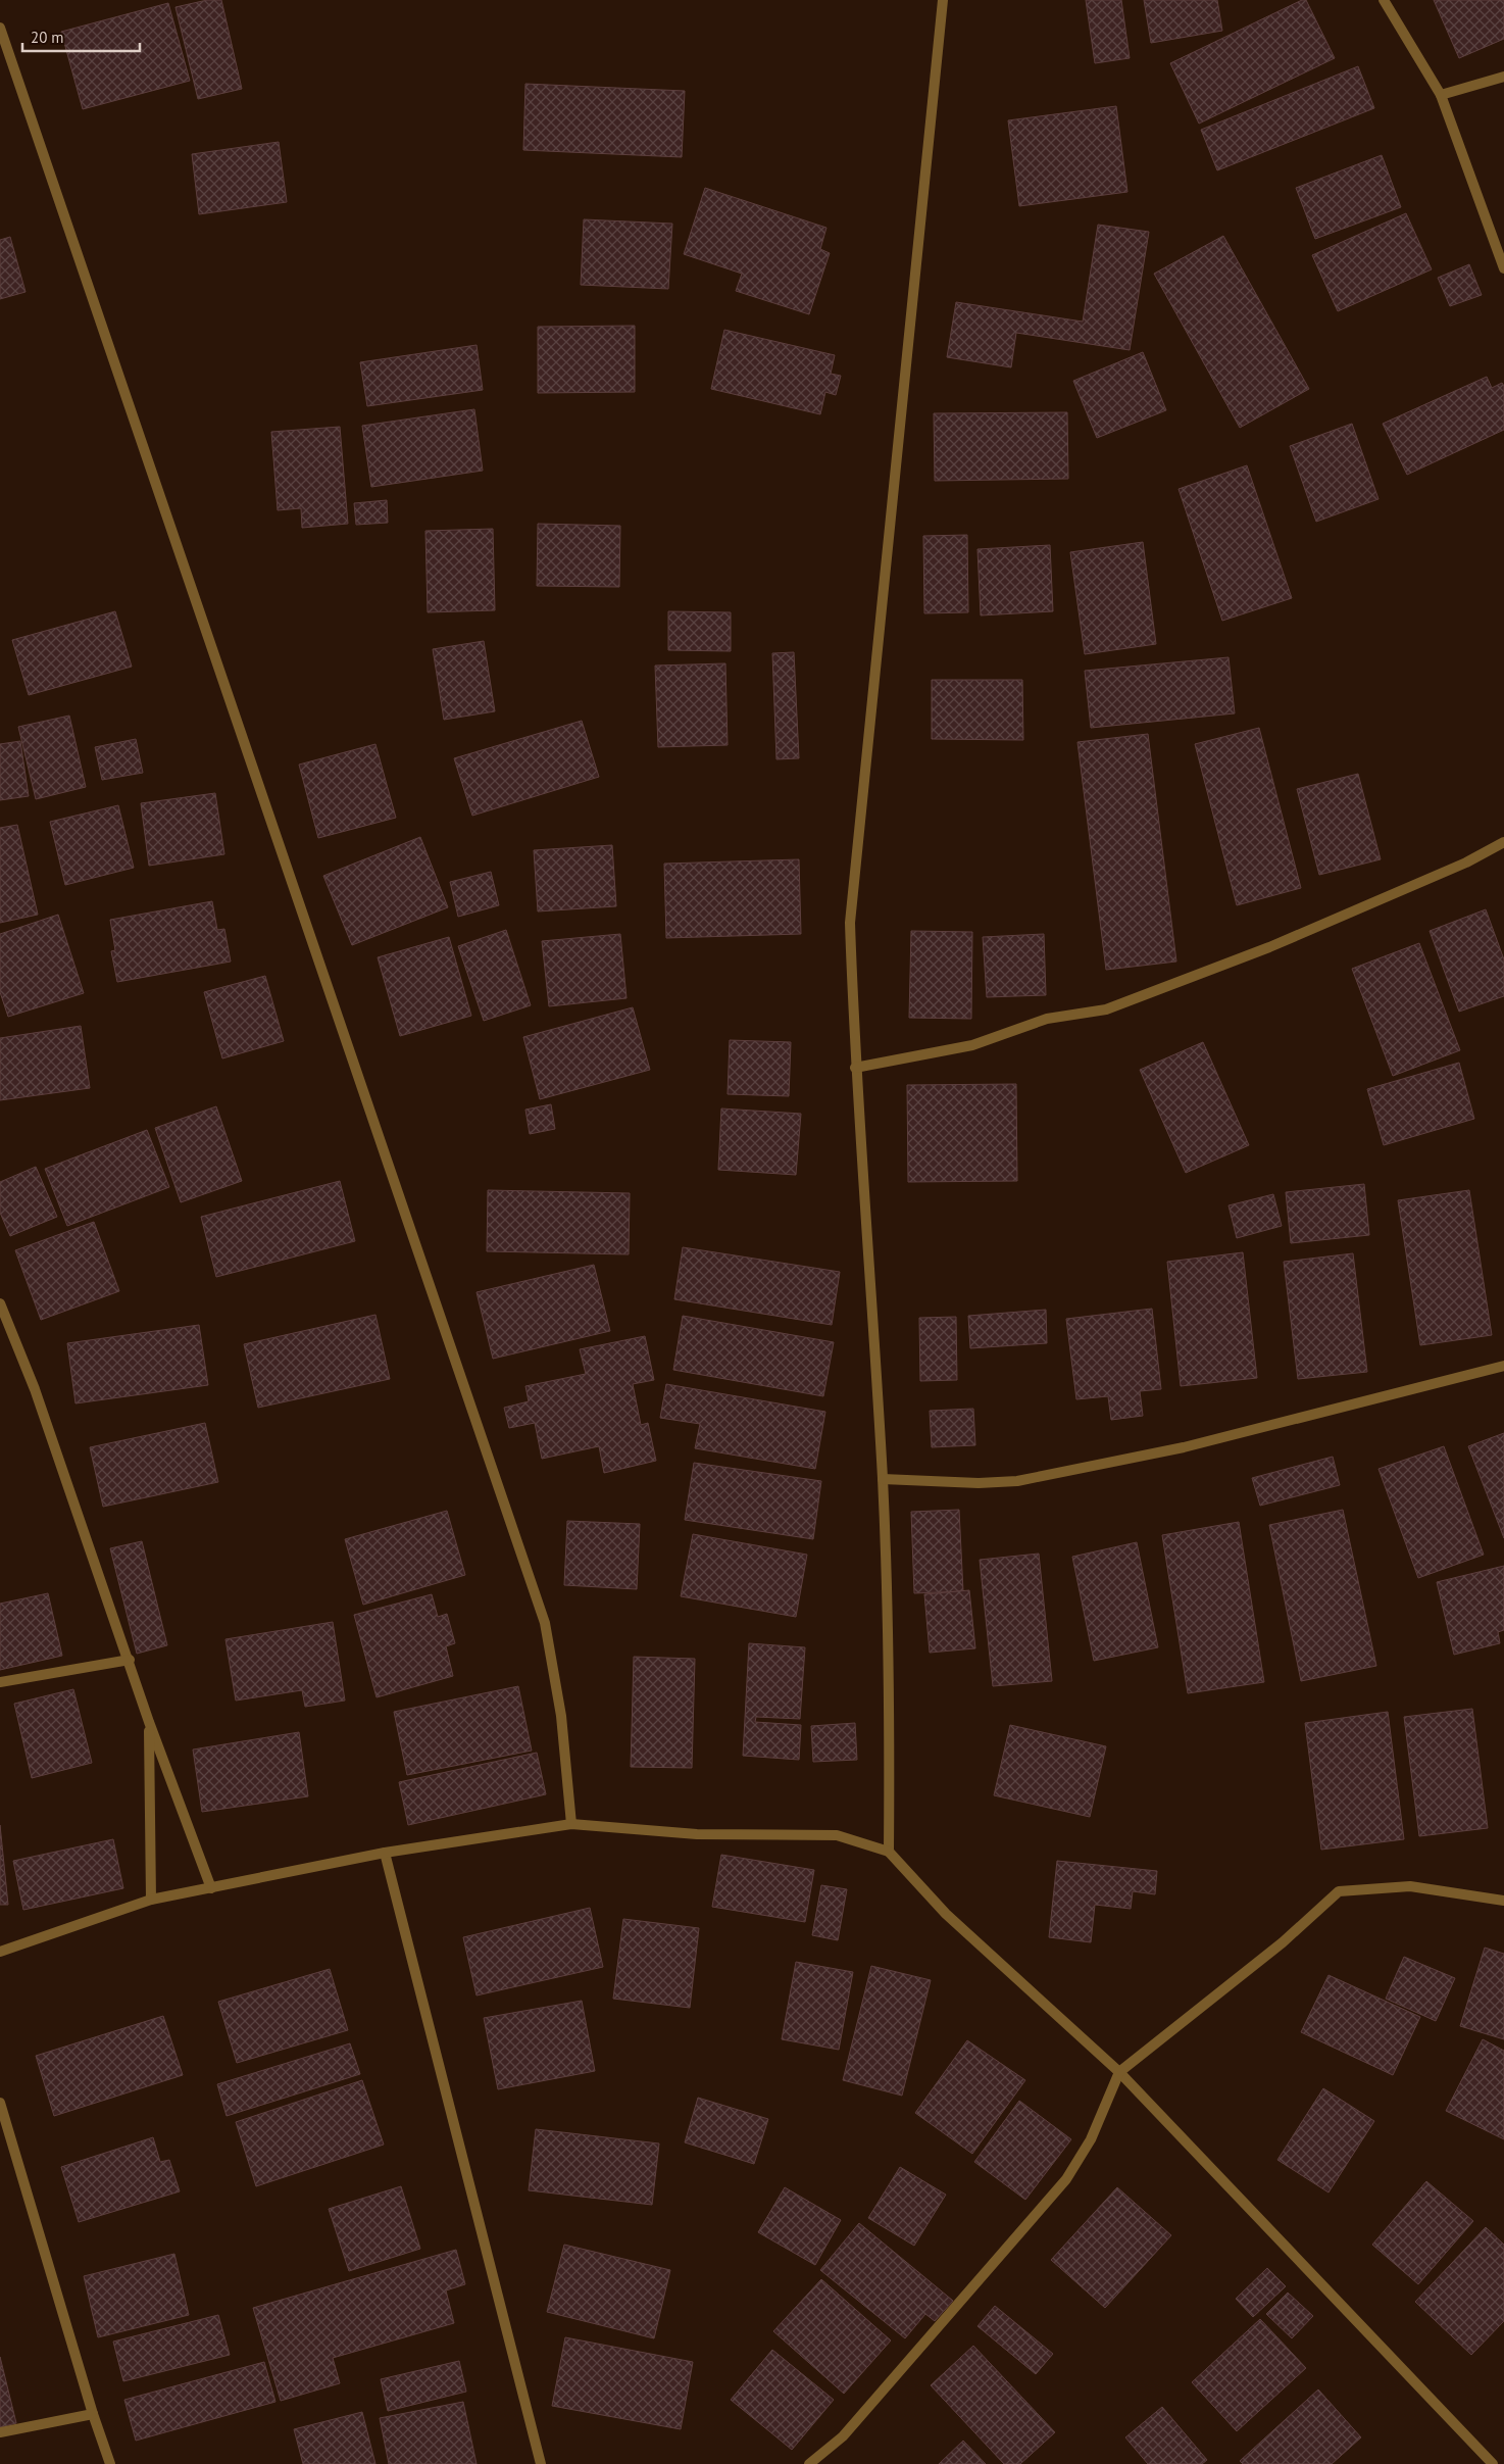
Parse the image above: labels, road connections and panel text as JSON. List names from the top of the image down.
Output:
{
  "scale_bar": "20 m"
}
